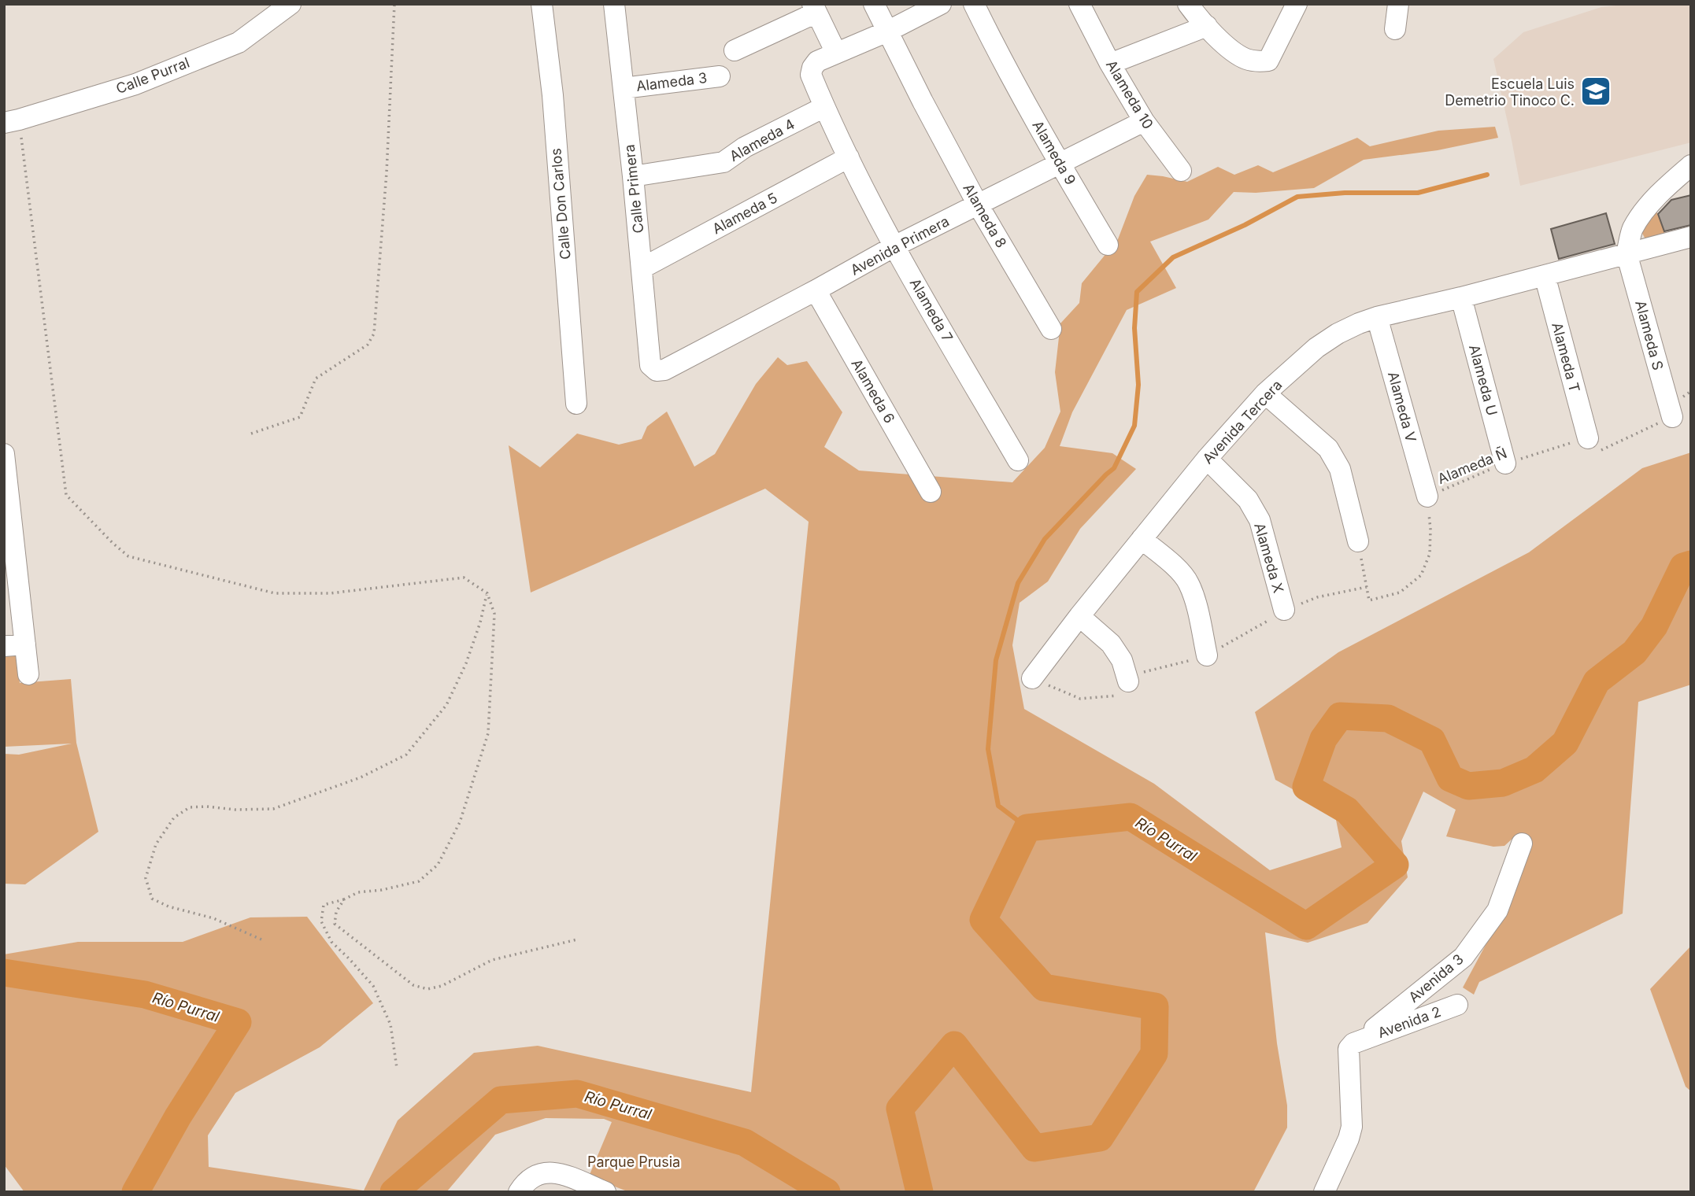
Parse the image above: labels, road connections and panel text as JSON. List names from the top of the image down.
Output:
{
  "streets": {
    "street": [
      "Calle Purral",
      "Alameda 3",
      "Alameda 10",
      "Alameda 4",
      "Alameda 9",
      "Calle Primera",
      "Calle Don Carlos",
      "Alameda 5",
      "Alameda 8",
      "Avenida Primera",
      "Alameda 7",
      "Alameda S",
      "Alameda T",
      "Alameda U",
      "Alameda 6",
      "Alameda V",
      "Avenida Tercera",
      "Alameda X",
      "Avenida 3",
      "Avenida 2"
    ],
    "path": ["Alameda Ñ"]
  },
  "crossings": [
    ["Alameda 3", "Calle Primera"],
    ["Alameda 10", "Avenida Primera"],
    ["Alameda 4", "Calle Primera"],
    ["Alameda 4", "Alameda 7"],
    ["Alameda 9", "Avenida Primera"],
    ["Calle Primera", "Alameda 5"],
    ["Calle Primera", "Avenida Primera"],
    ["Alameda 5", "Alameda 7"],
    ["Alameda 8", "Avenida Primera"],
    ["Alameda 8", "Alameda 7"],
    ["Avenida Primera", "Alameda 7"],
    ["Avenida Primera", "Alameda 6"],
    ["Alameda S", "Avenida Tercera"],
    ["Alameda T", "Avenida Tercera"],
    ["Alameda T", "Alameda Ñ"],
    ["Alameda U", "Avenida Tercera"],
    ["Alameda U", "Alameda Ñ"],
    ["Alameda V", "Avenida Tercera"],
    ["Alameda V", "Alameda Ñ"],
    ["Avenida Tercera", "Alameda X"],
    ["Avenida 3", "Avenida 2"]
  ],
  "water": ["Río Purral"],
  "parks": ["Parque Prusia"],
  "places": {
    "school or university": ["Escuela Luis Demetrio Tinoco C."]
  }
}
